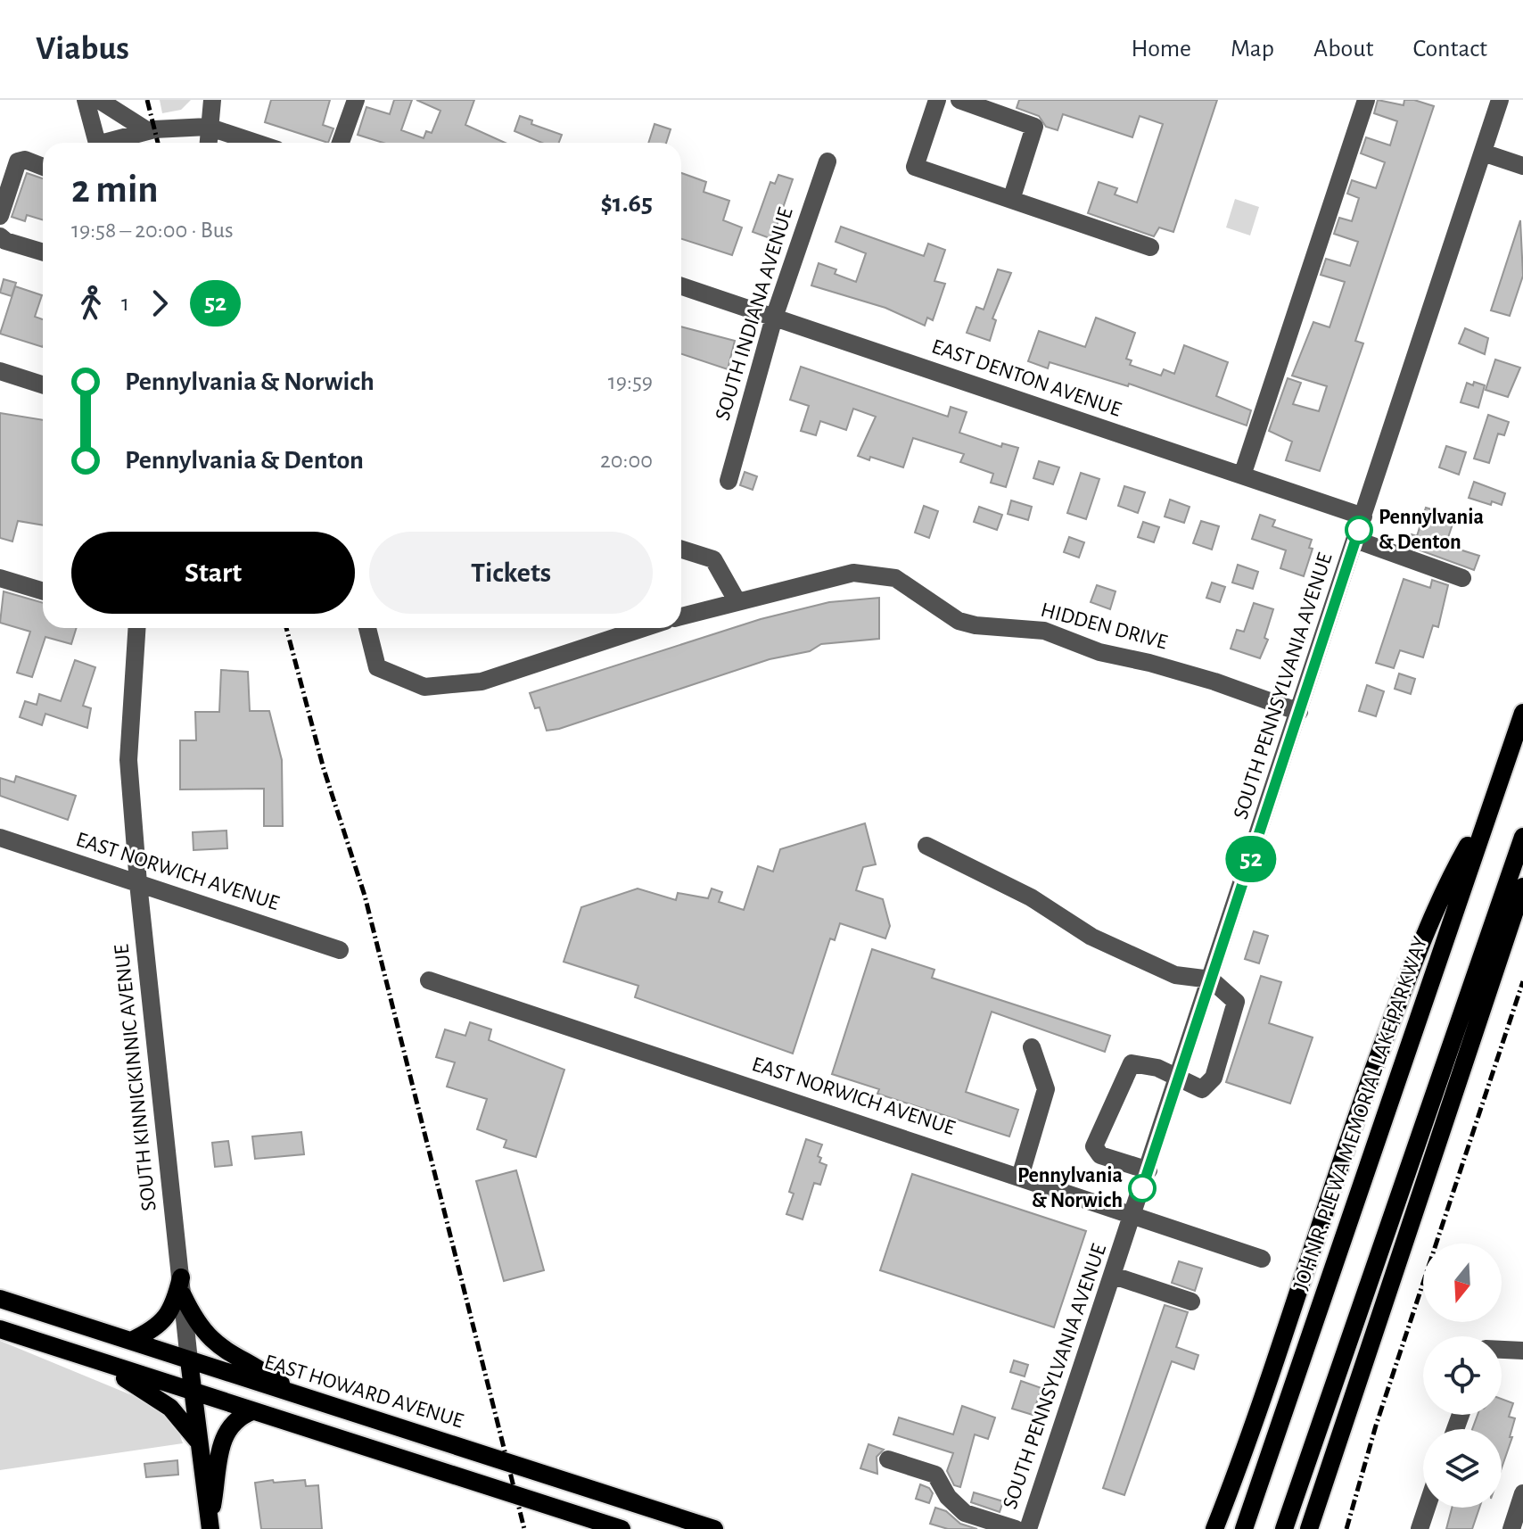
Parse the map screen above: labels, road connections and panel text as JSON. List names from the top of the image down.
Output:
{
  "streets": {
    "main road": ["SOUTH KINNICKINNIC AVENUE", "JOHN R. PLEWA MEMORIAL LAKE PARKWAY", "EAST HOWARD AVENUE"],
    "street": [
      "SOUTH INDIANA AVENUE",
      "EAST DENTON AVENUE",
      "HIDDEN DRIVE",
      "SOUTH PENNSYLVANIA AVENUE",
      "EAST NORWICH AVENUE"
    ]
  },
  "crossings": [
    ["SOUTH INDIANA AVENUE", "EAST DENTON AVENUE"],
    ["EAST DENTON AVENUE", "SOUTH PENNSYLVANIA AVENUE"],
    ["HIDDEN DRIVE", "SOUTH PENNSYLVANIA AVENUE"],
    ["SOUTH PENNSYLVANIA AVENUE", "EAST NORWICH AVENUE"],
    ["EAST NORWICH AVENUE", "SOUTH KINNICKINNIC AVENUE"],
    ["SOUTH KINNICKINNIC AVENUE", "EAST HOWARD AVENUE"]
  ],
  "places": ["Pennylvania & Denton", "Pennylvania & Norwich"],
  "lines": ["bus line 52"],
  "north": "bottom",
  "page": {
    "header": "Viabus",
    "nav": [
      "Home",
      "Map",
      "About",
      "Contact"
    ],
    "on_map": "52",
    "heading": ["2 min", "19:58 – 20:00 · Bus", "$1.65"],
    "legs": ["1", "52"],
    "list": [
      {
        "name": "Pennylvania & Norwich",
        "value": "19:59"
      },
      {
        "name": "Pennylvania & Denton",
        "value": "20:00"
      }
    ],
    "buttons": ["Start", "Tickets"]
  }
}
